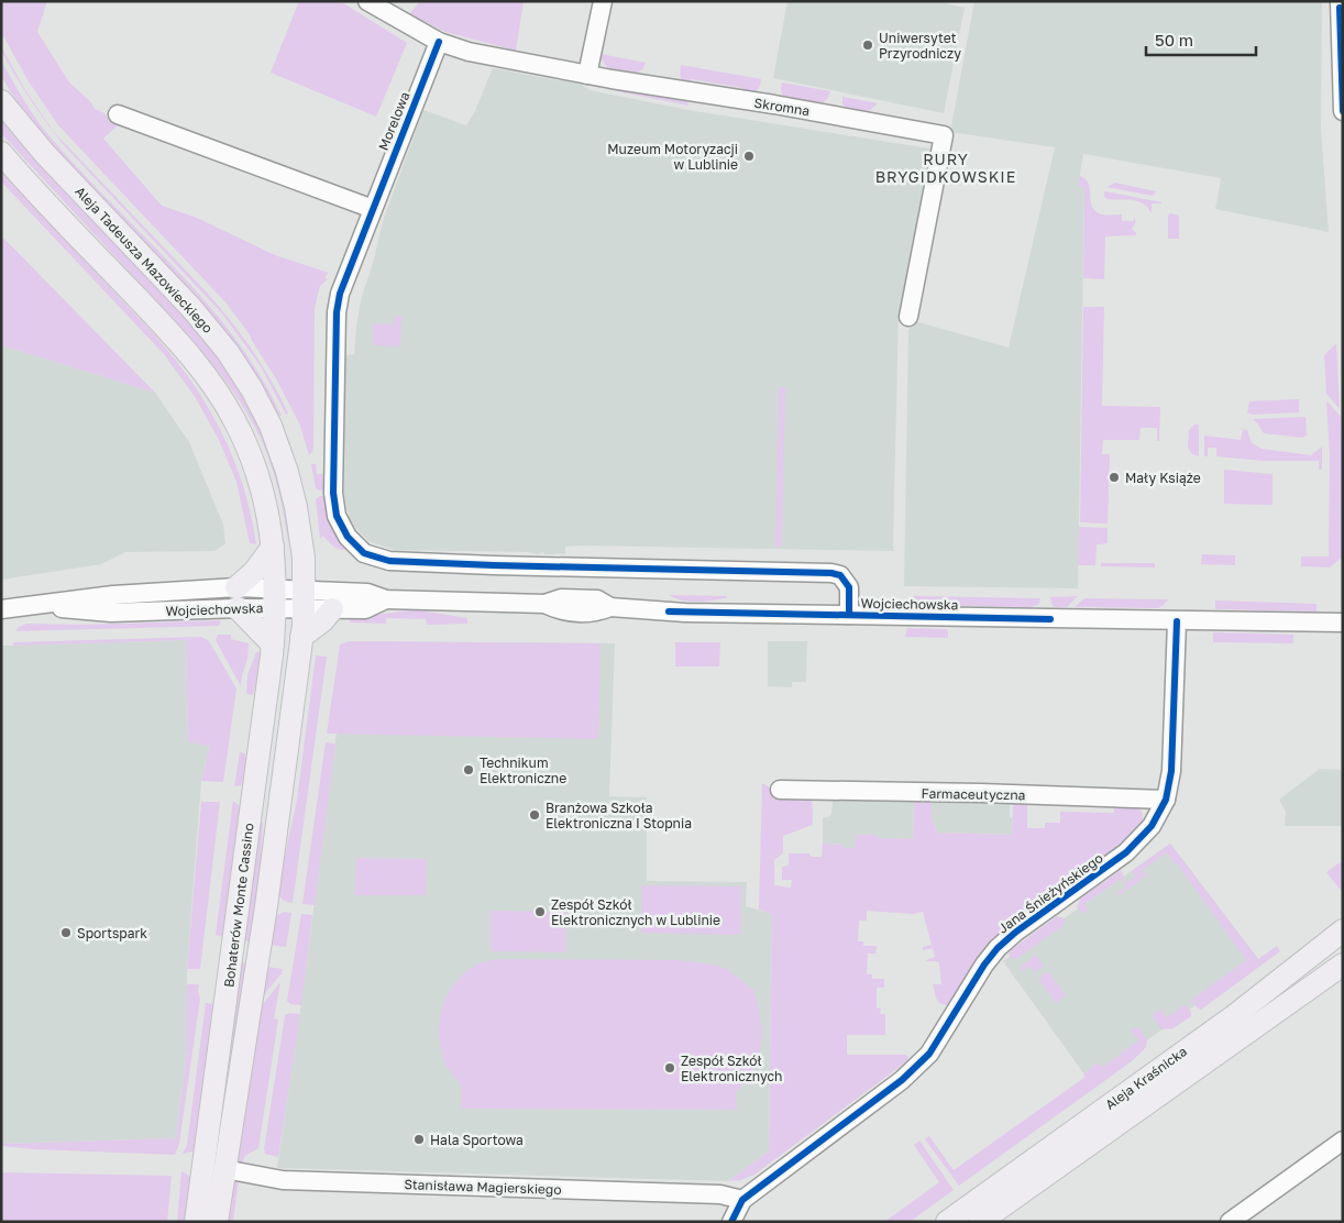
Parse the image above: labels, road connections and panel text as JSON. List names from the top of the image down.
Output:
{
  "streets": {
    "main road": ["Aleja Tadeusza Mazowieckiego", "Bohaterów Monte Cassino", "Aleja Kraśnicka"],
    "street": [
      "Skromna",
      "Morelowa",
      "Wojciechowska",
      "Farmaceutyczna",
      "Jana Śnieżyńskiego",
      "Stanisława Magierskiego"
    ]
  },
  "crossings": [
    ["Skromna", "Morelowa"],
    ["Morelowa", "Wojciechowska"],
    ["Aleja Tadeusza Mazowieckiego", "Wojciechowska"],
    ["Aleja Tadeusza Mazowieckiego", "Bohaterów Monte Cassino"],
    ["Wojciechowska", "Jana Śnieżyńskiego"],
    ["Wojciechowska", "Bohaterów Monte Cassino"],
    ["Farmaceutyczna", "Jana Śnieżyńskiego"],
    ["Jana Śnieżyńskiego", "Stanisława Magierskiego"],
    ["Bohaterów Monte Cassino", "Stanisława Magierskiego"]
  ],
  "districts": ["RURY BRYGIDKOWSKIE"],
  "places": [
    "Uniwersytet Przyrodniczy",
    "Muzeum Motoryzacji w Lublinie",
    "Mały Książe",
    "Technikum Elektroniczne",
    "Branżowa Szkoła Elektroniczna I Stopnia",
    "Zespół Szkół Elektronicznych w Lublinie",
    "Sportspark",
    "Zespół Szkół Elektronicznych",
    "Hala Sportowa"
  ],
  "scale_bar": "50 m"
}
